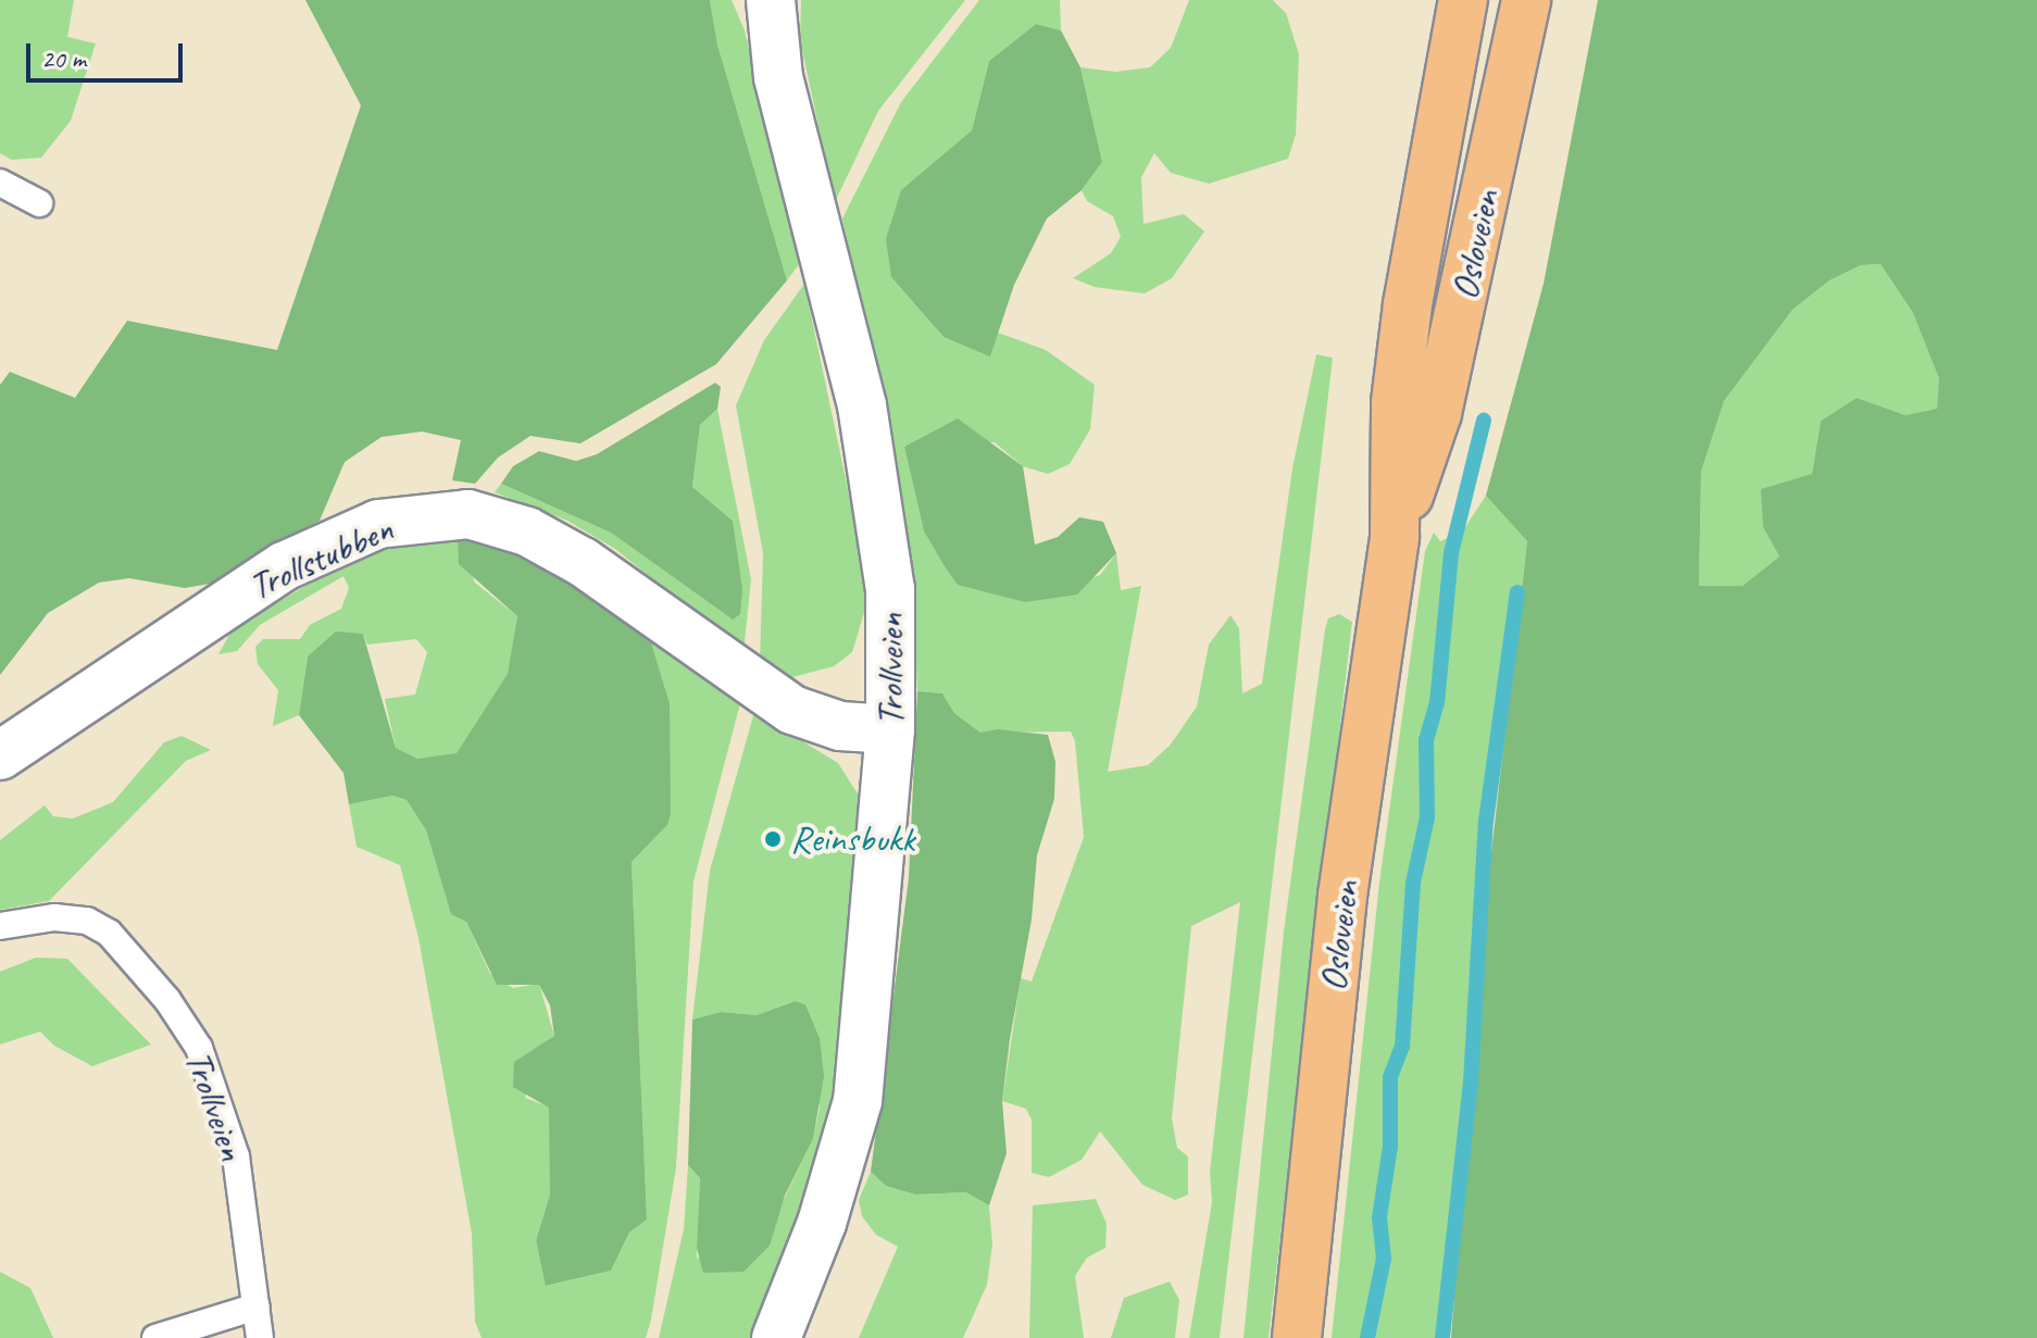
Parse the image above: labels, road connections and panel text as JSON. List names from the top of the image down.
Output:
{
  "streets": {
    "main road": ["Osloveien"],
    "street": ["Trollstubben", "Trollveien"]
  },
  "crossings": [
    ["Trollstubben", "Trollveien"]
  ],
  "places": ["Reinsbukk"],
  "scale_bar": "20 m"
}
